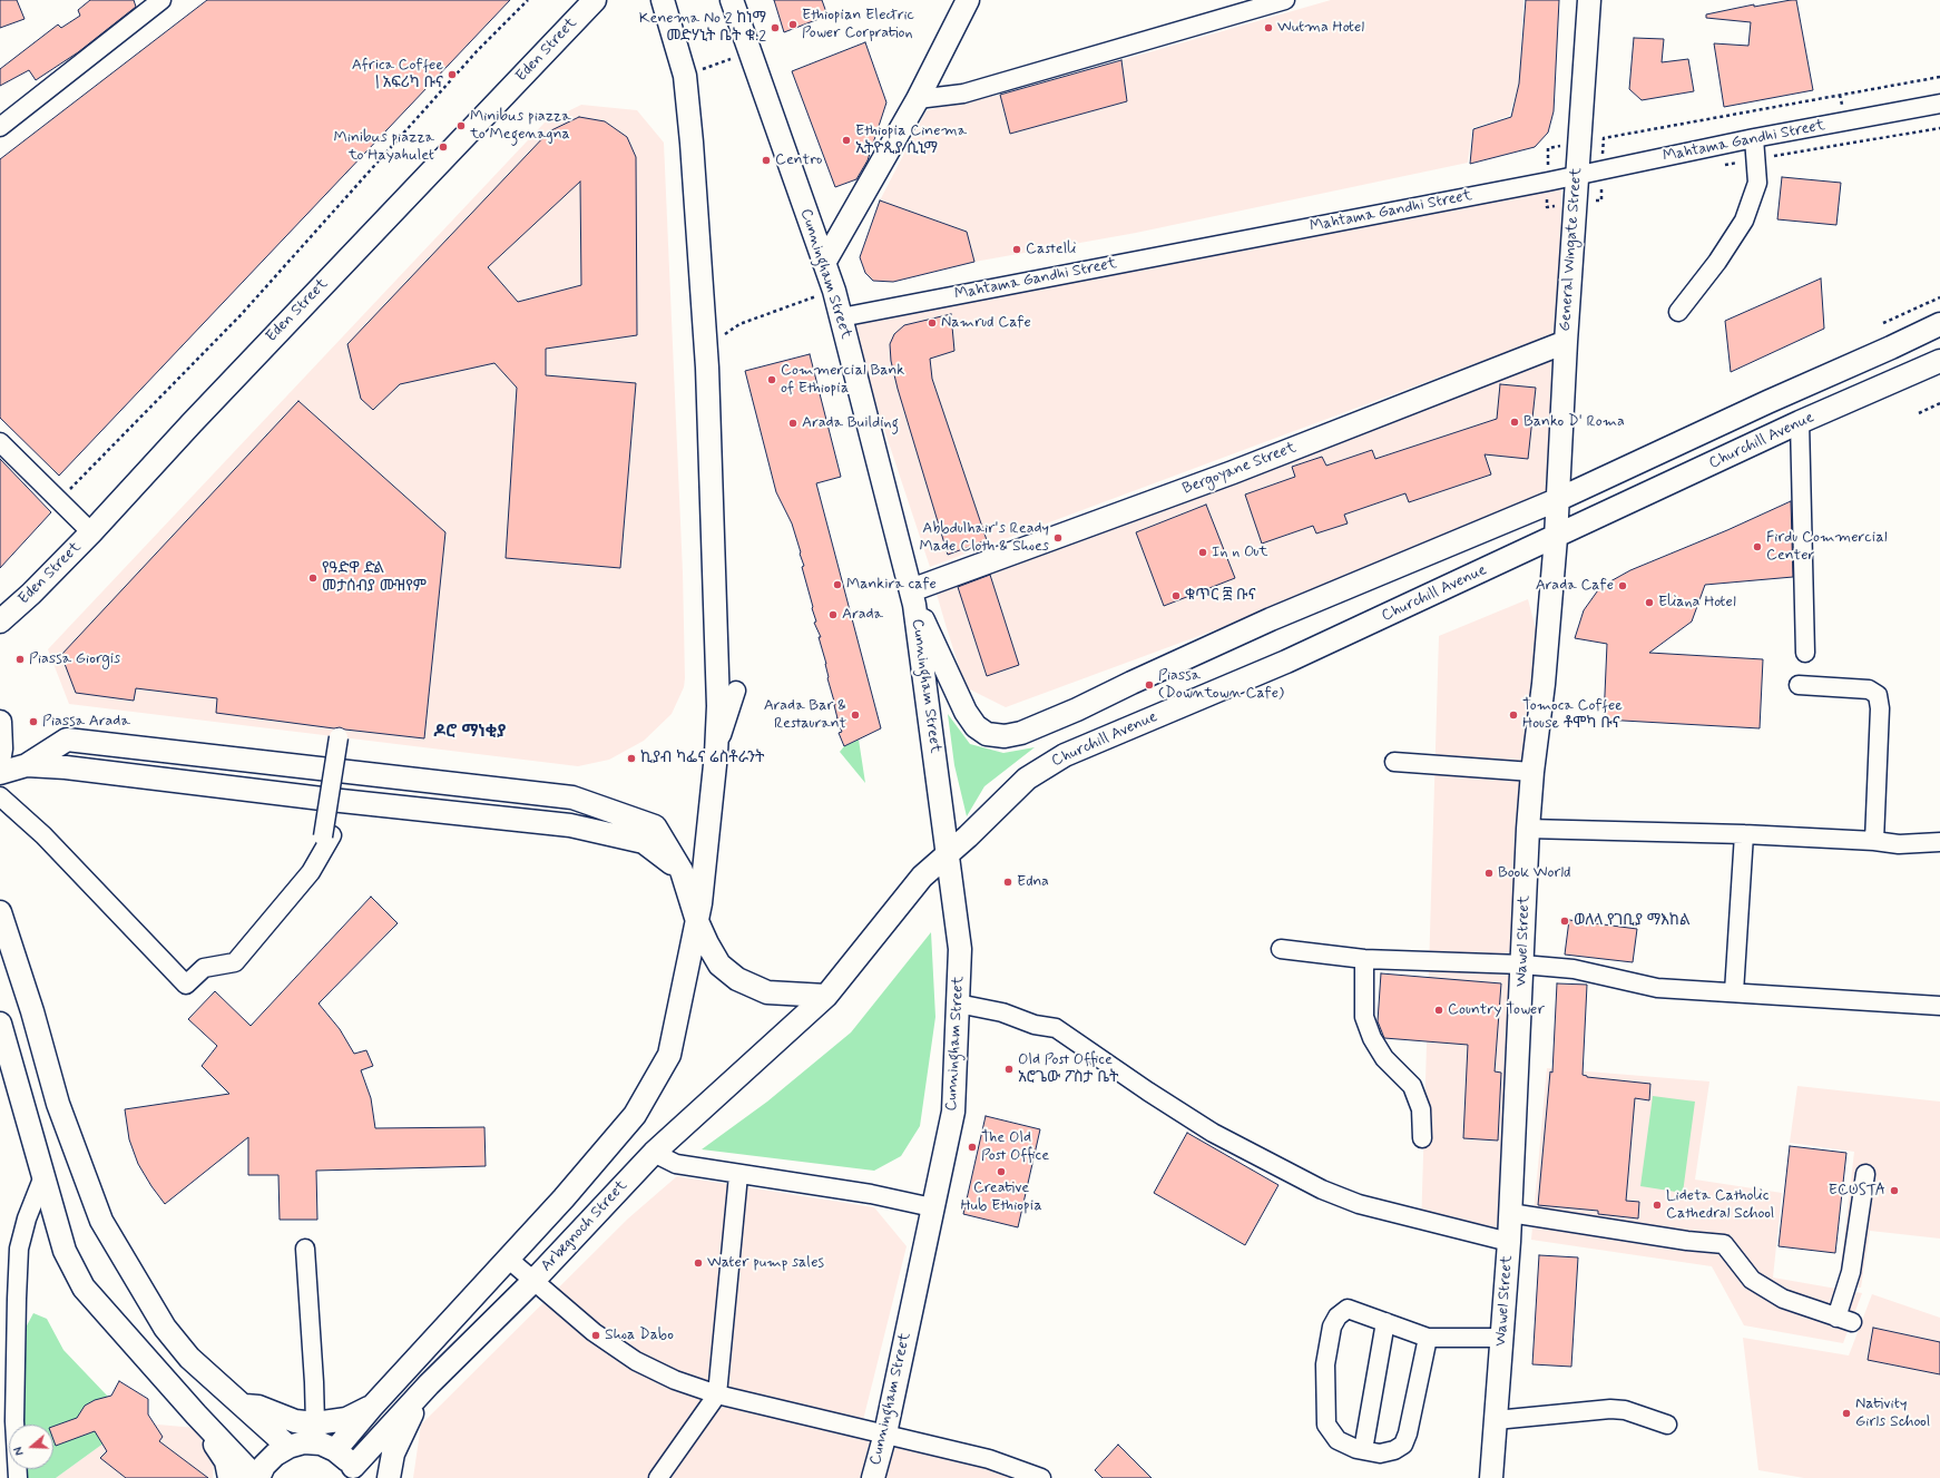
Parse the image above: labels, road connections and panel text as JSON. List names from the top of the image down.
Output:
{
  "streets": {
    "main road": [
      "Eden Street",
      "General Wingate Street",
      "Cunningham Street",
      "Churchill Avenue",
      "Bergoyane Street",
      "Wawel Street",
      "Arbegnoch Street"
    ],
    "street": ["Mahtama Gandhi Street"]
  },
  "crossings": [
    ["Mahtama Gandhi Street", "General Wingate Street"],
    ["Mahtama Gandhi Street", "Cunningham Street"],
    ["General Wingate Street", "Churchill Avenue"],
    ["General Wingate Street", "Bergoyane Street"],
    ["General Wingate Street", "Wawel Street"],
    ["Cunningham Street", "Churchill Avenue"],
    ["Cunningham Street", "Bergoyane Street"],
    ["Churchill Avenue", "Wawel Street"],
    ["Churchill Avenue", "Arbegnoch Street"]
  ],
  "districts": ["ዶሮ ማነቂያ"],
  "places": [
    "Ethiopian Electric Power Corpration",
    "Kenema No 2 ከነማ መድሃኒት ቤት ቁ.2",
    "Wutma Hotel",
    "Africa Coffee | አፍሪካ ቡና",
    "Minibus piazza to Megenagna",
    "Ethiopia Cinema ኢትዮጲያ ሲኒማ",
    "Minibus piazza to Hayahulet",
    "Centro",
    "Castelli",
    "Namrud Cafe",
    "Commercial Bank of Ethiopia",
    "Banko D' Roma",
    "Arada Building",
    "Abbdulhair's Ready Made Cloth & Shoes",
    "Firdu Commercial Center",
    "In n Out",
    "የዓድዋ ድል መታሰብያ ሙዝየም",
    "Mankira cafe",
    "Arada Cafe",
    "ቁጥር ፰ ቡና",
    "Eliana Hotel",
    "Arada",
    "Piassa Giorgis",
    "Piassa (Downtown Cafe)",
    "Arada Bar & Restaurant",
    "Tomoca Coffee House ቶሞካ ቡና",
    "Piassa Arada",
    "ኪያብ ካፌና ሬስቶራንት",
    "Book World",
    "Edna",
    "ወለላ የገቢያ ማእከል",
    "Country Tower",
    "Old Post Office አሮጌው ፖስታ ቤት",
    "The Old Post Office",
    "Creative Hub Ethiopia",
    "ECUSTA",
    "Lideta Catholic Cathedral School",
    "Water pump sales",
    "Shoa Dabo",
    "Nativity Girls School"
  ],
  "north": "left"
}
